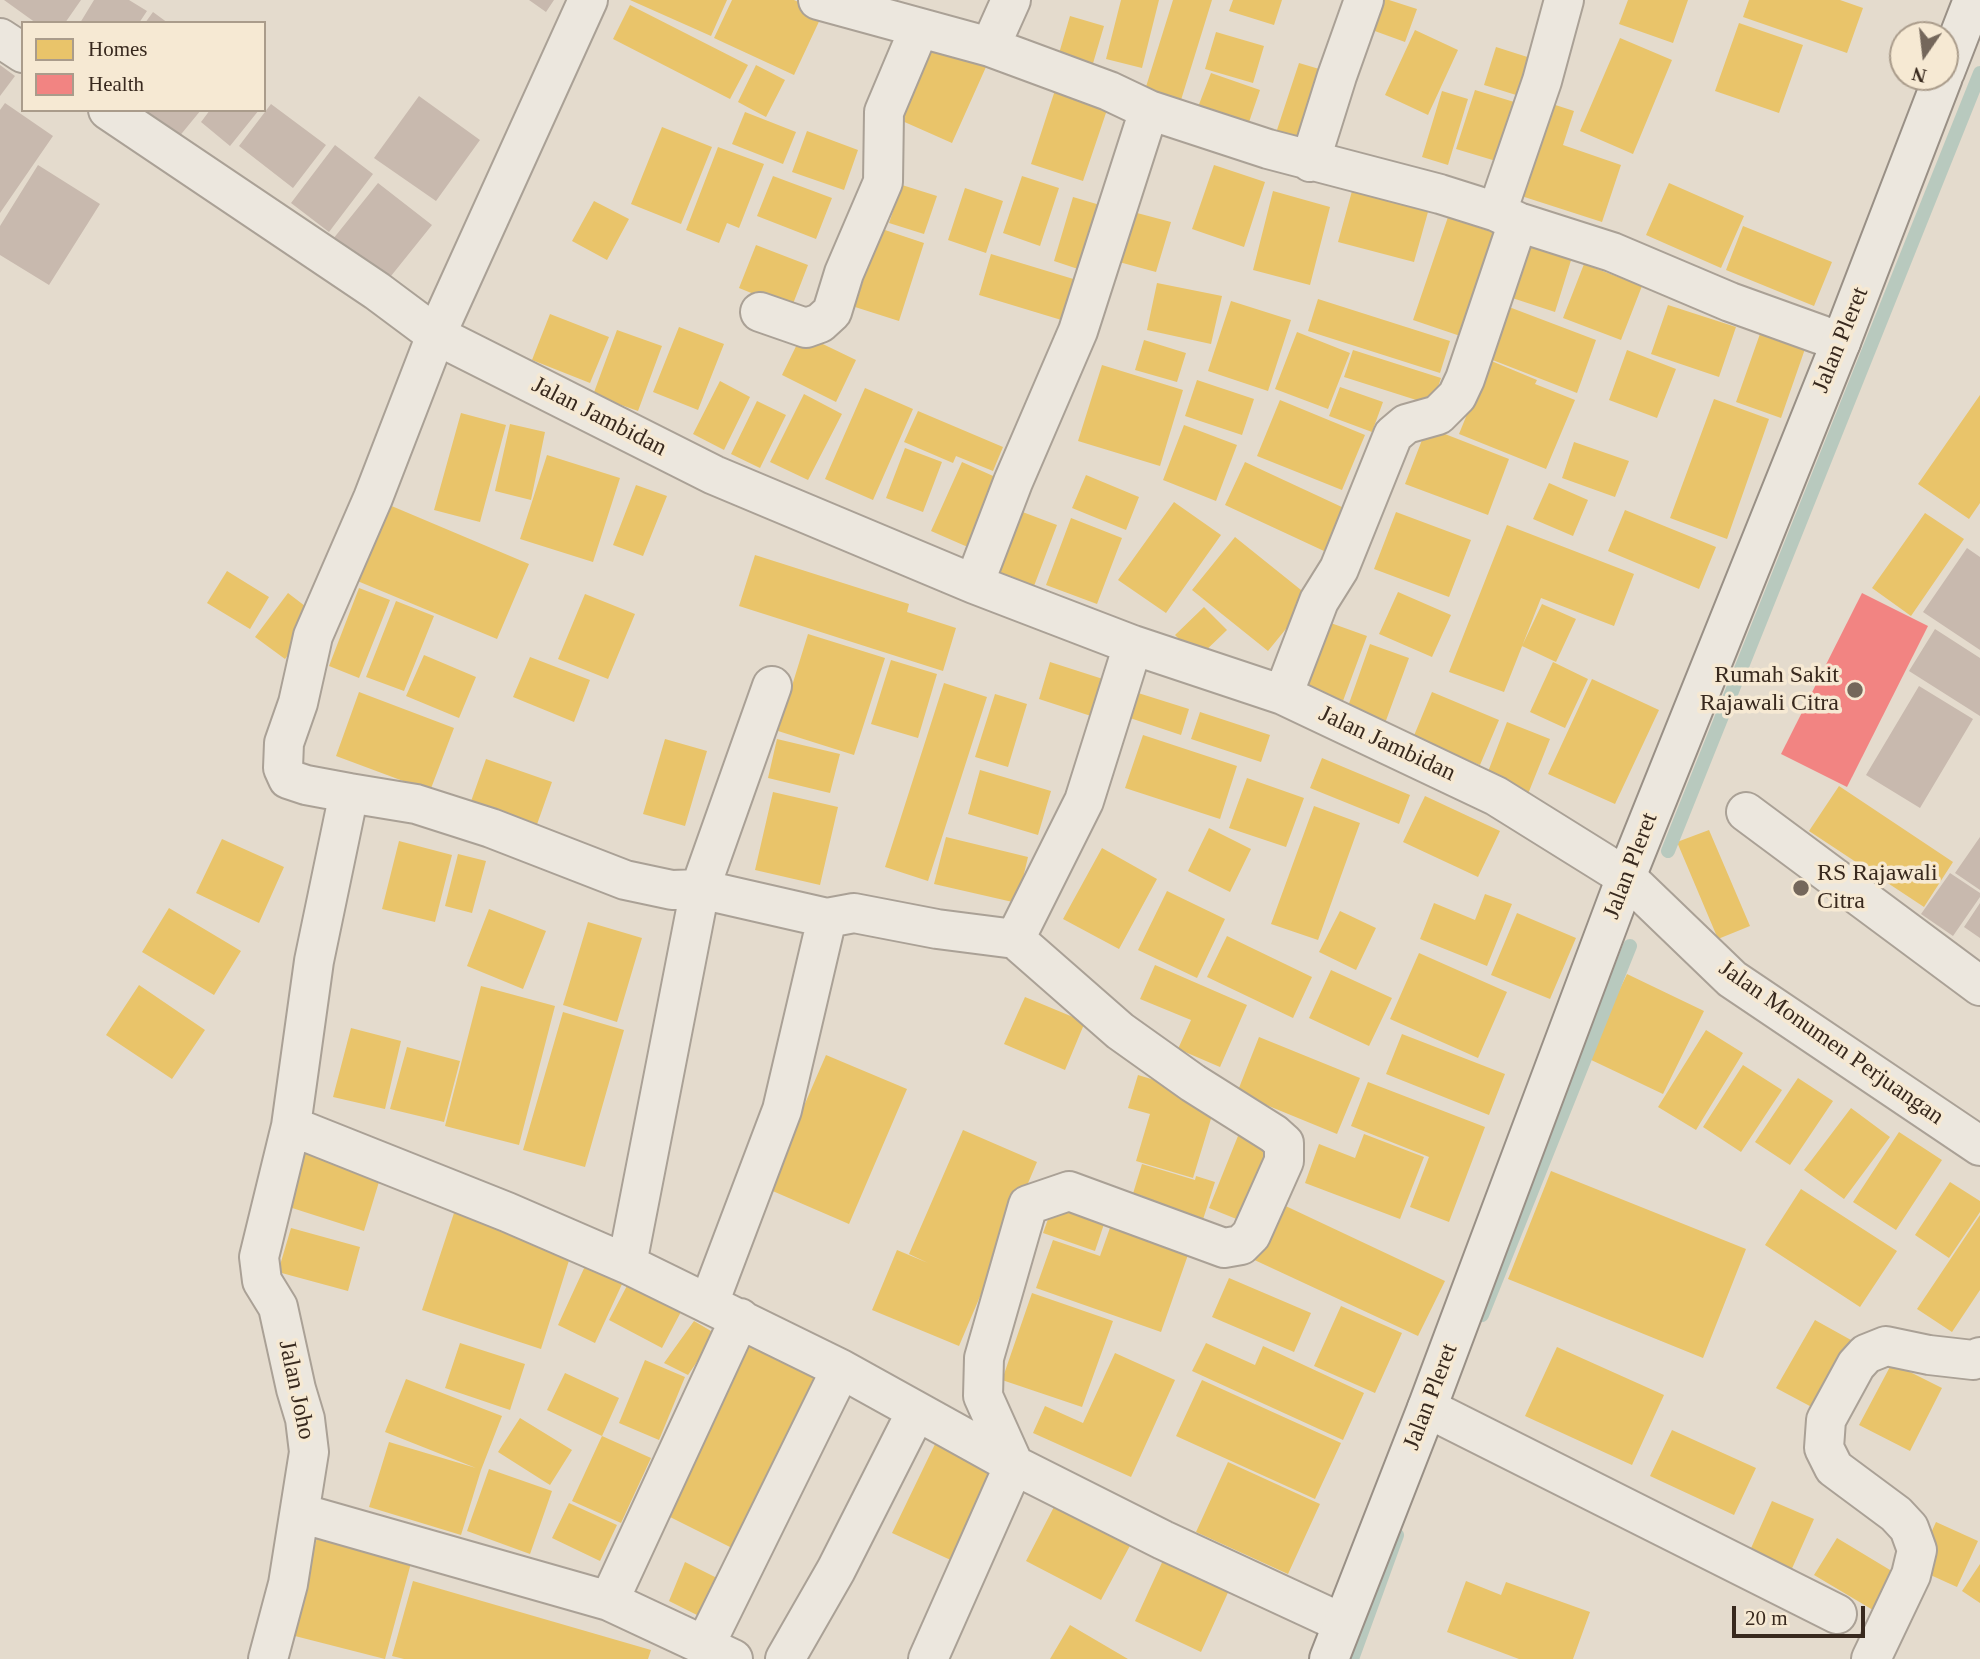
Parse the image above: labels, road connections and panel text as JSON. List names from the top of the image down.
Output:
{
  "streets": {
    "street": [
      "Jalan Pleret",
      "Jalan Jambidan",
      "Jalan Monumen Perjuangan",
      "Jalan Joho"
    ]
  },
  "crossings": [
    ["Jalan Pleret", "Jalan Jambidan"],
    ["Jalan Pleret", "Jalan Monumen Perjuangan"],
    ["Jalan Jambidan", "Jalan Monumen Perjuangan"]
  ],
  "places": ["Rumah Sakit Rajawali Citra", "RS Rajawali Citra"],
  "legend": ["Homes", "Health"],
  "scale_bar": "20 m",
  "north": "bottom"
}
